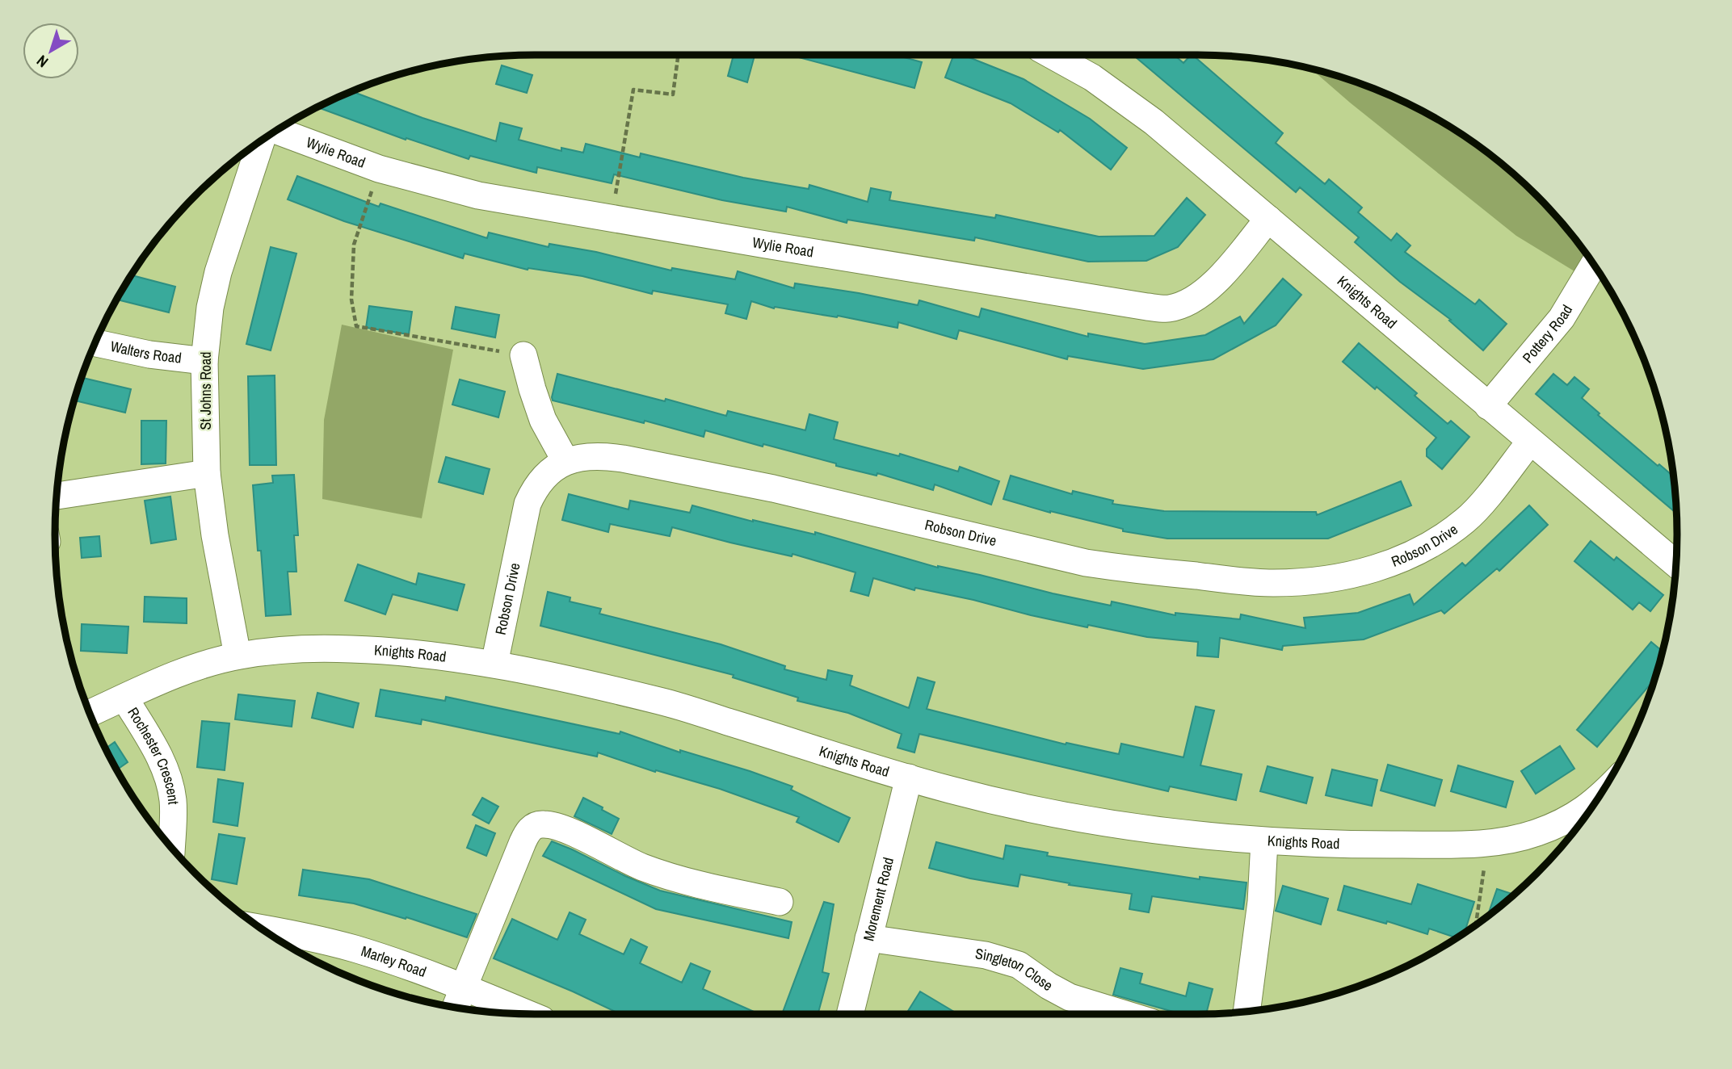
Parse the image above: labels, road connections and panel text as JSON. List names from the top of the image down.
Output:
{
  "streets": {
    "street": [
      "Wylie Road",
      "Knights Road",
      "Pottery Road",
      "Walters Road",
      "St Johns Road",
      "Robson Drive",
      "Rochester Crescent",
      "Morement Road",
      "Marley Road",
      "Singleton Close"
    ]
  },
  "crossings": [
    ["Wylie Road", "Knights Road"],
    ["Knights Road", "Pottery Road"],
    ["Knights Road", "St Johns Road"],
    ["Knights Road", "Robson Drive"],
    ["Knights Road", "Rochester Crescent"],
    ["Knights Road", "Morement Road"],
    ["Walters Road", "St Johns Road"],
    ["Morement Road", "Singleton Close"]
  ],
  "north": "bottom left"
}
